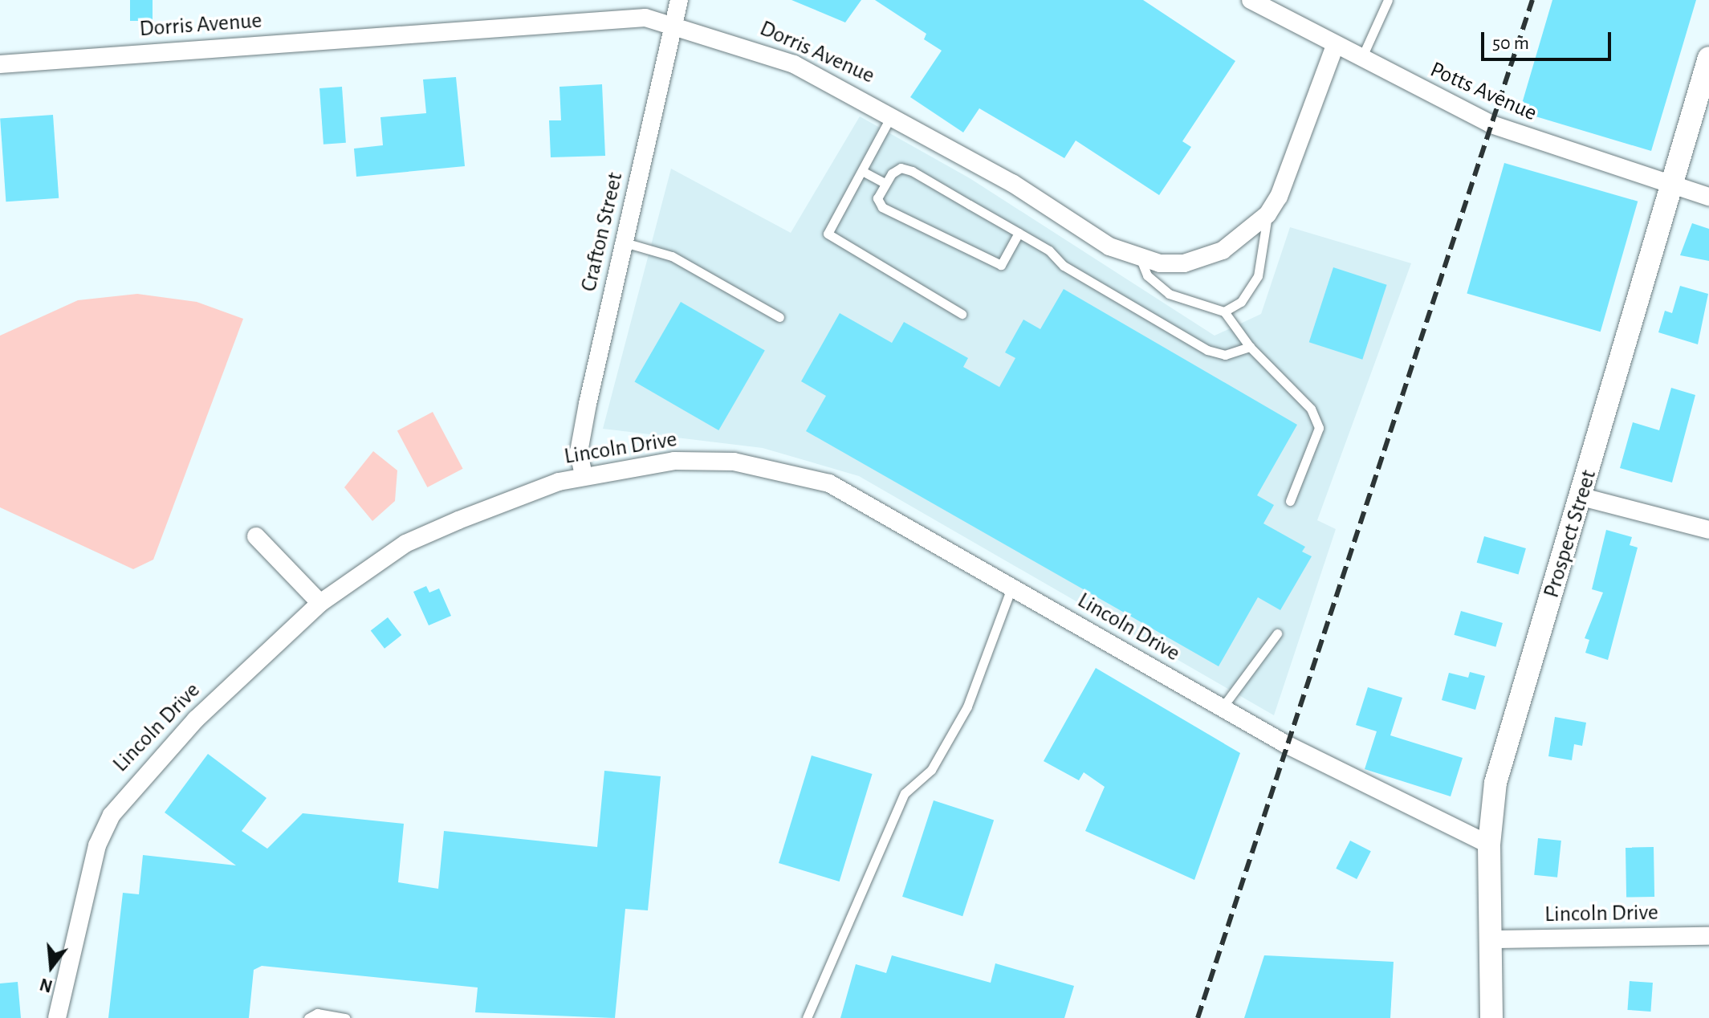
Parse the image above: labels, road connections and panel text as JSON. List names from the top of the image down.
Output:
{
  "streets": {
    "street": [
      "Dorris Avenue",
      "Potts Avenue",
      "Crafton Street",
      "Lincoln Drive",
      "Prospect Street"
    ]
  },
  "crossings": [
    ["Dorris Avenue", "Potts Avenue"],
    ["Dorris Avenue", "Crafton Street"],
    ["Potts Avenue", "Prospect Street"],
    ["Crafton Street", "Lincoln Drive"],
    ["Lincoln Drive", "Prospect Street"]
  ],
  "scale_bar": "50 m",
  "north": "bottom"
}
